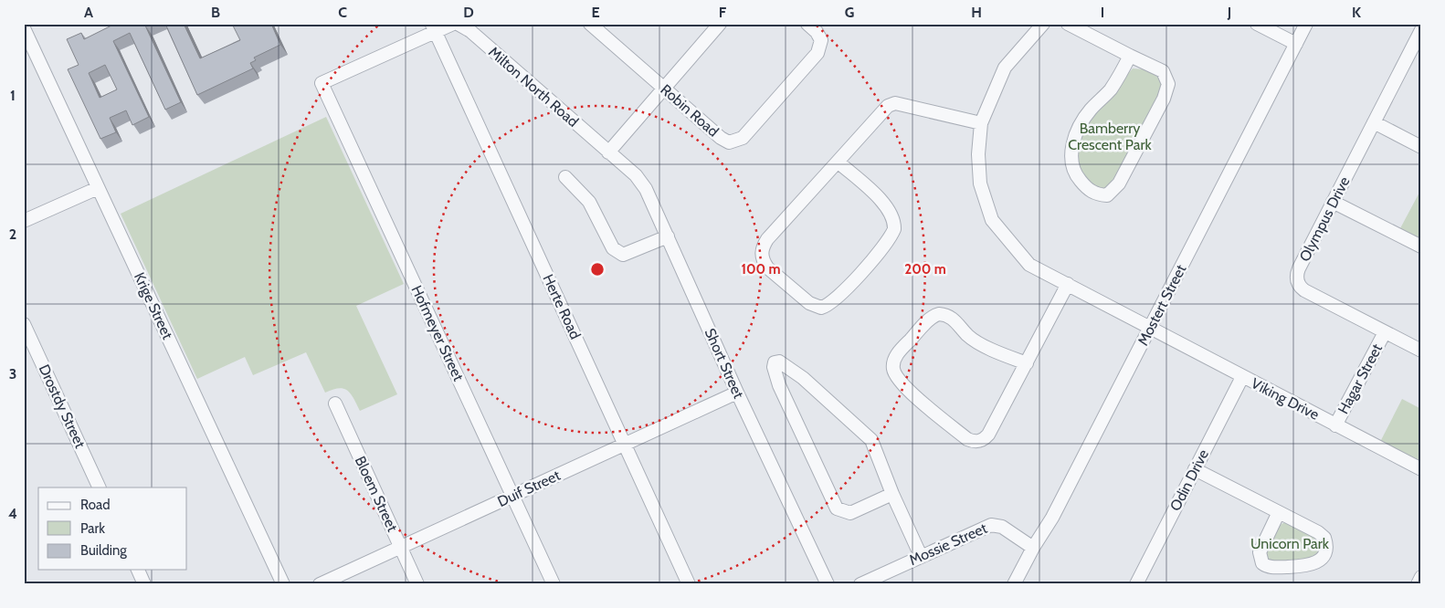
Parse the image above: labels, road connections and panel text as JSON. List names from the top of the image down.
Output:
{
  "streets": {
    "street": [
      "Milton North Road",
      "Robin Road",
      "Olympus Drive",
      "Mostert Street",
      "Krige Street",
      "Herte Road",
      "Hofmeyer Street",
      "Short Street",
      "Hagar Street",
      "Viking Drive",
      "Drostdy Street",
      "Odin Drive",
      "Duif Street",
      "Bloem Street",
      "Mossie Street"
    ]
  },
  "crossings": [
    ["Milton North Road", "Short Street"],
    ["Olympus Drive", "Hagar Street"],
    ["Mostert Street", "Viking Drive"],
    ["Mostert Street", "Mossie Street"],
    ["Herte Road", "Hofmeyer Street"],
    ["Herte Road", "Duif Street"],
    ["Hofmeyer Street", "Duif Street"],
    ["Short Street", "Duif Street"],
    ["Hagar Street", "Viking Drive"],
    ["Viking Drive", "Odin Drive"],
    ["Duif Street", "Bloem Street"]
  ],
  "parks": ["Bamberry Crescent Park", "Unicorn Park"],
  "legend": ["Road", "Park", "Building"],
  "grid": {
    "columns": [
      "A",
      "B",
      "C",
      "D",
      "E",
      "F",
      "G",
      "H",
      "I",
      "J",
      "K"
    ],
    "rows": [
      "1",
      "2",
      "3",
      "4"
    ]
  },
  "rings": ["100 m", "200 m"]
}
